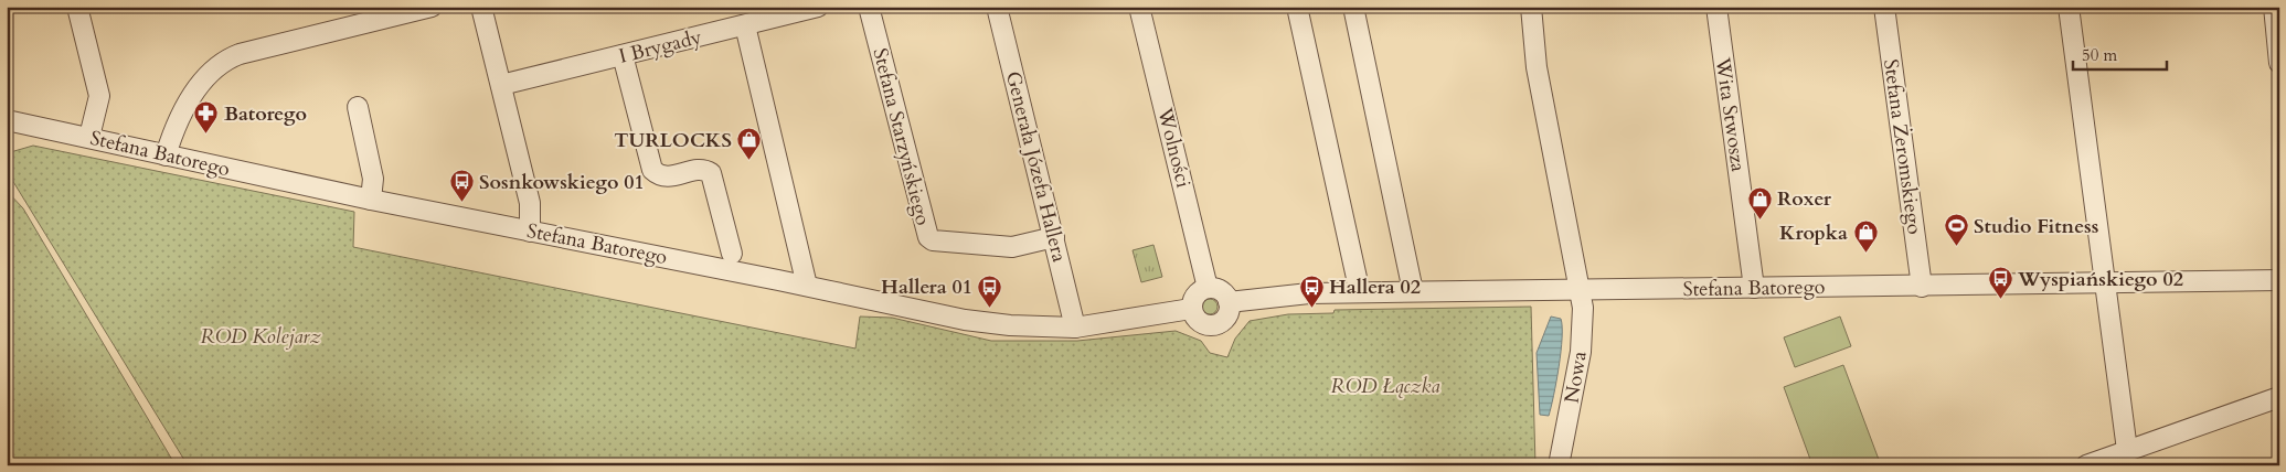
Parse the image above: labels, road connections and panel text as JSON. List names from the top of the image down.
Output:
{
  "streets": {
    "street": [
      "I Brygady",
      "Wita Stwosza",
      "Stefana Starzyńskiego",
      "Stefana Żeromskiego",
      "Wolności",
      "Stefana Batorego",
      "Generała Józefa Hallera",
      "Nowa"
    ]
  },
  "crossings": [
    ["Wita Stwosza", "Stefana Batorego"],
    ["Stefana Starzyńskiego", "Generała Józefa Hallera"],
    ["Stefana Żeromskiego", "Stefana Batorego"],
    ["Wolności", "Stefana Batorego"],
    ["Stefana Batorego", "Generała Józefa Hallera"],
    ["Stefana Batorego", "Nowa"]
  ],
  "parks": ["ROD Kolejarz", "ROD Łączka"],
  "places": {
    "pharmacy": ["Batorego"],
    "shop": ["TURLOCKS", "Roxer", "Kropka"],
    "bus stop": [
      "Sosnkowskiego 01",
      "Wyspiańskiego 02",
      "Hallera 01",
      "Hallera 02"
    ],
    "sports": ["Studio Fitness"]
  },
  "scale_bar": "50 m"
}
